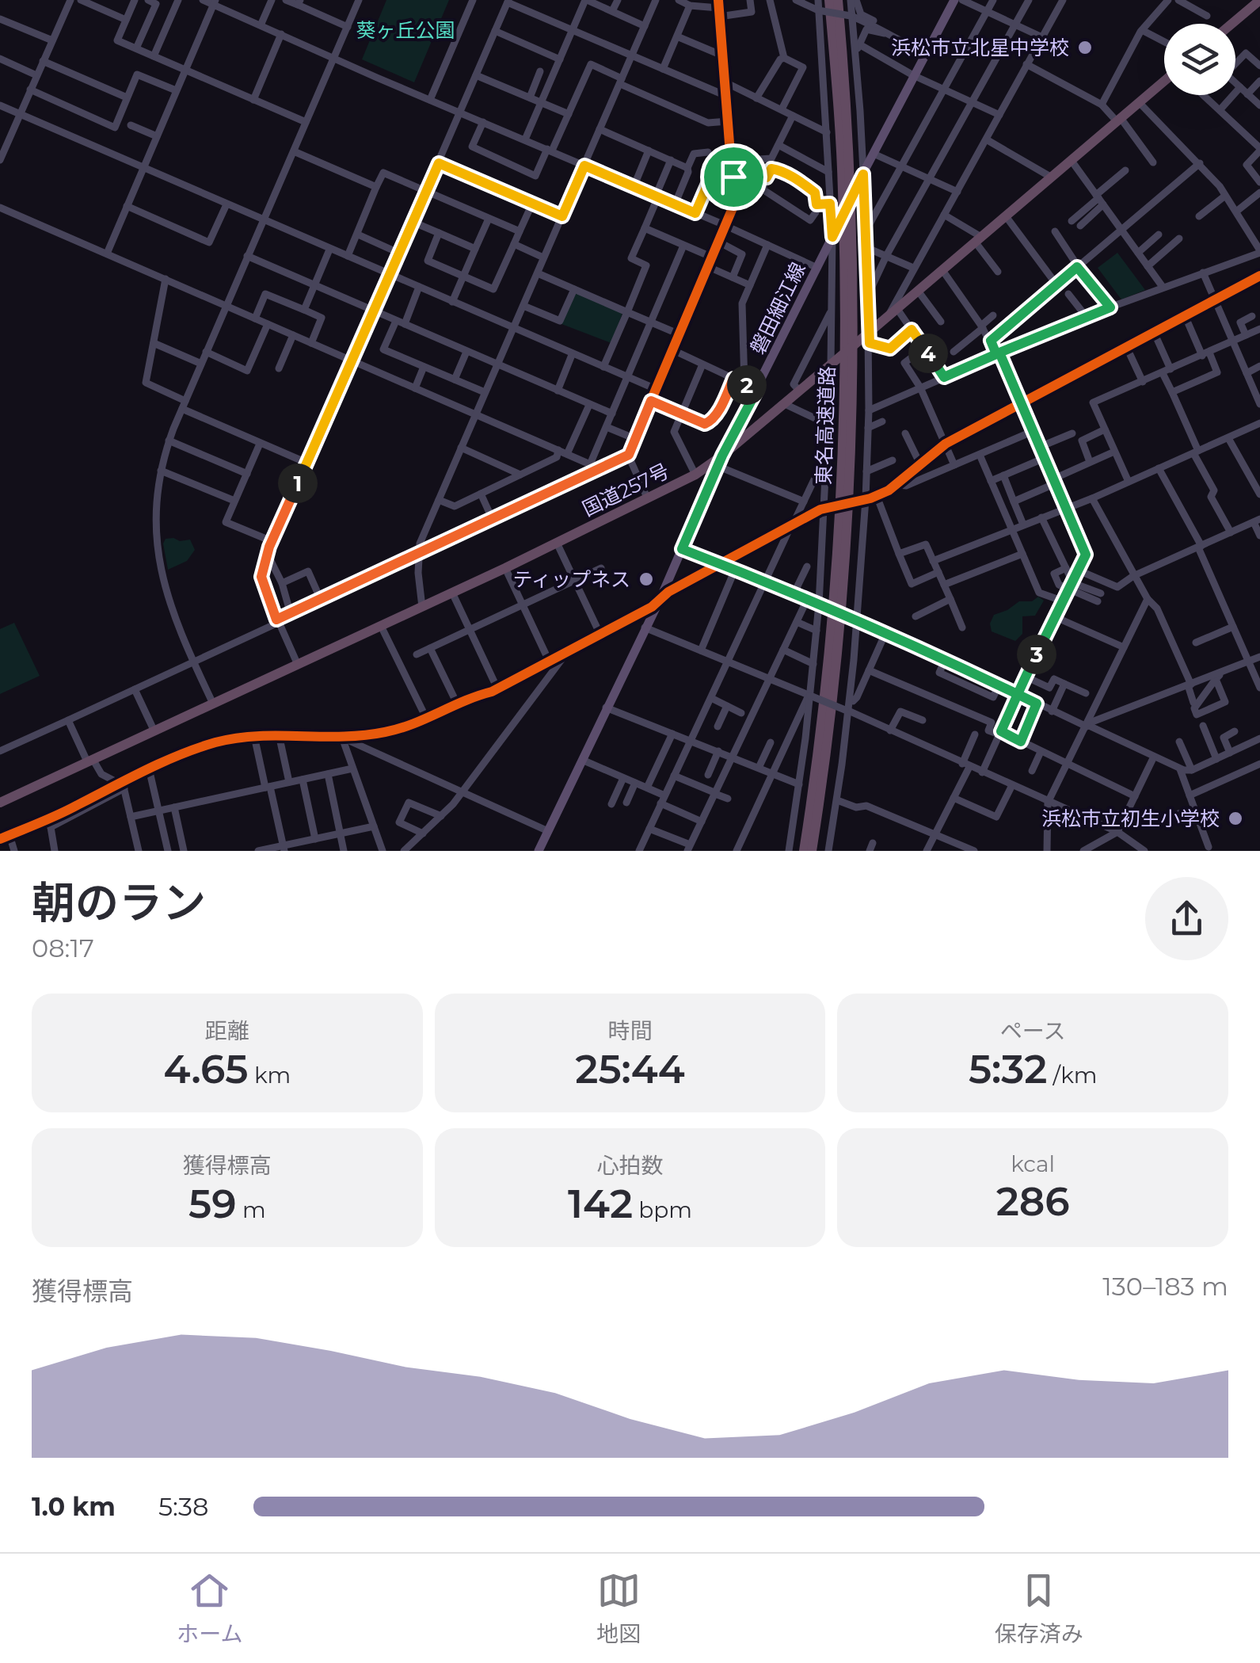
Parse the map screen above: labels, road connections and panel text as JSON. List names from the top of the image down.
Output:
{
  "streets": {
    "highway": ["東名高速道路", "国道257号"],
    "main road": ["磐田細江線"]
  },
  "crossings": [
    ["磐田細江線", "国道257号"]
  ],
  "parks": ["葵ヶ丘公園"],
  "places": ["浜松市立北星中学校", "ティップネス", "浜松市立初生小学校"],
  "page": {
    "pins": [
      "4",
      "2",
      "1",
      "3"
    ],
    "heading": ["朝のラン", "08:17"],
    "stats": [
      ["距離", "4.65 km"],
      ["時間", "25:44"],
      ["ペース", "5:32 /km"],
      ["獲得標高", "59 m"],
      ["心拍数", "142 bpm"],
      ["kcal", "286"]
    ],
    "chart": ["獲得標高", "130–183 m"],
    "list": [
      {
        "name": "1.0 km",
        "note": "5:38"
      }
    ],
    "tabs": ["ホーム", "地図", "保存済み"]
  }
}
